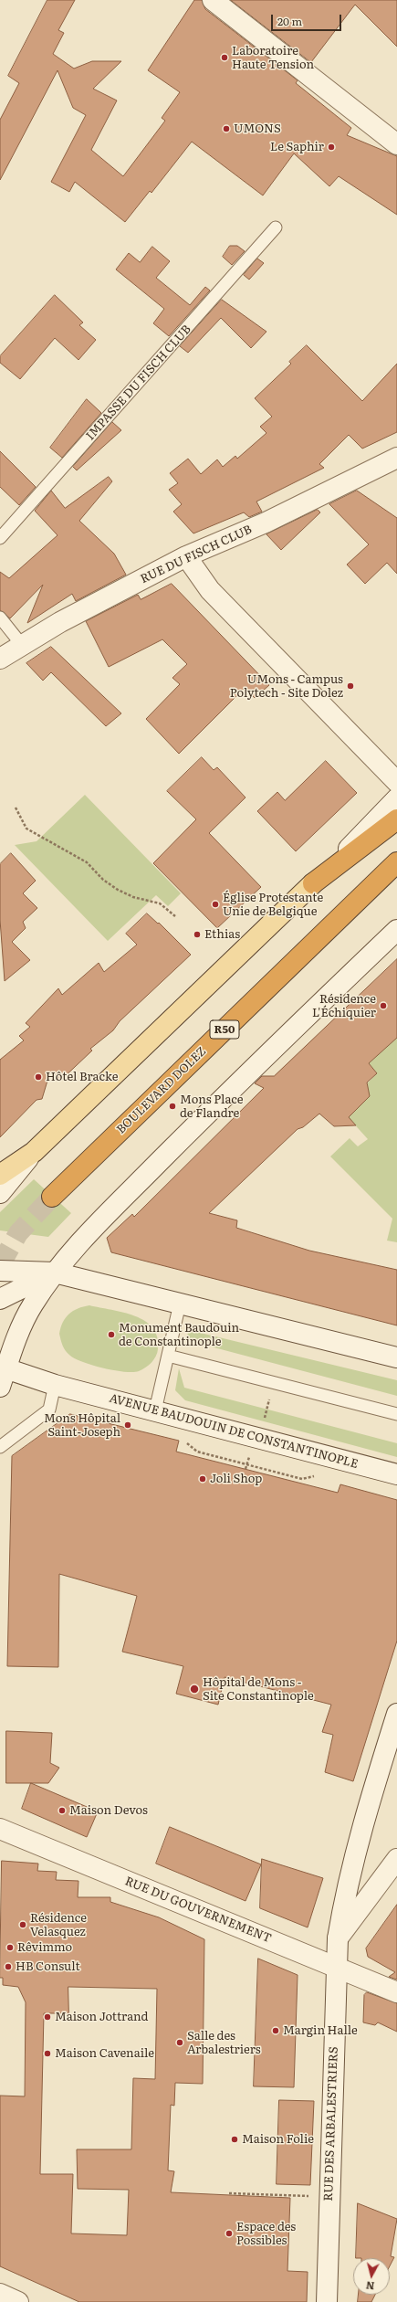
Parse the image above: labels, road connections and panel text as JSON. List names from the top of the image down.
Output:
{
  "streets": {
    "highway": ["R50", "BOULEVARD DOLEZ"],
    "street": [
      "RUE DU FISCH CLUB",
      "AVENUE BAUDOUIN DE CONSTANTINOPLE",
      "RUE DU GOUVERNEMENT",
      "RUE DES ARBALESTRIERS"
    ],
    "lane": ["IMPASSE DU FISCH CLUB"]
  },
  "crossings": [
    ["RUE DU GOUVERNEMENT", "RUE DES ARBALESTRIERS"]
  ],
  "places": [
    "Laboratoire Haute Tension",
    "UMONS",
    "Le Saphir",
    "UMons - Campus Polytech - Site Dolez",
    "Église Protestante Unie de Belgique",
    "Ethias",
    "Résidence L'Échiquier",
    "Hôtel Bracke",
    "Mons Place de Flandre",
    "Monument Baudouin de Constantinople",
    "Mons Hôpital Saint-Joseph",
    "Joli Shop",
    "Hôpital de Mons - Site Constantinople",
    "Maison Devos",
    "Résidence Velasquez",
    "Rêvimmo",
    "HB Consult",
    "Maison Jottrand",
    "Margin Halle",
    "Salle des Arbalestriers",
    "Maison Cavenaile",
    "Maison Folie",
    "Espace des Possibles"
  ],
  "scale_bar": "20 m",
  "north": "bottom"
}
